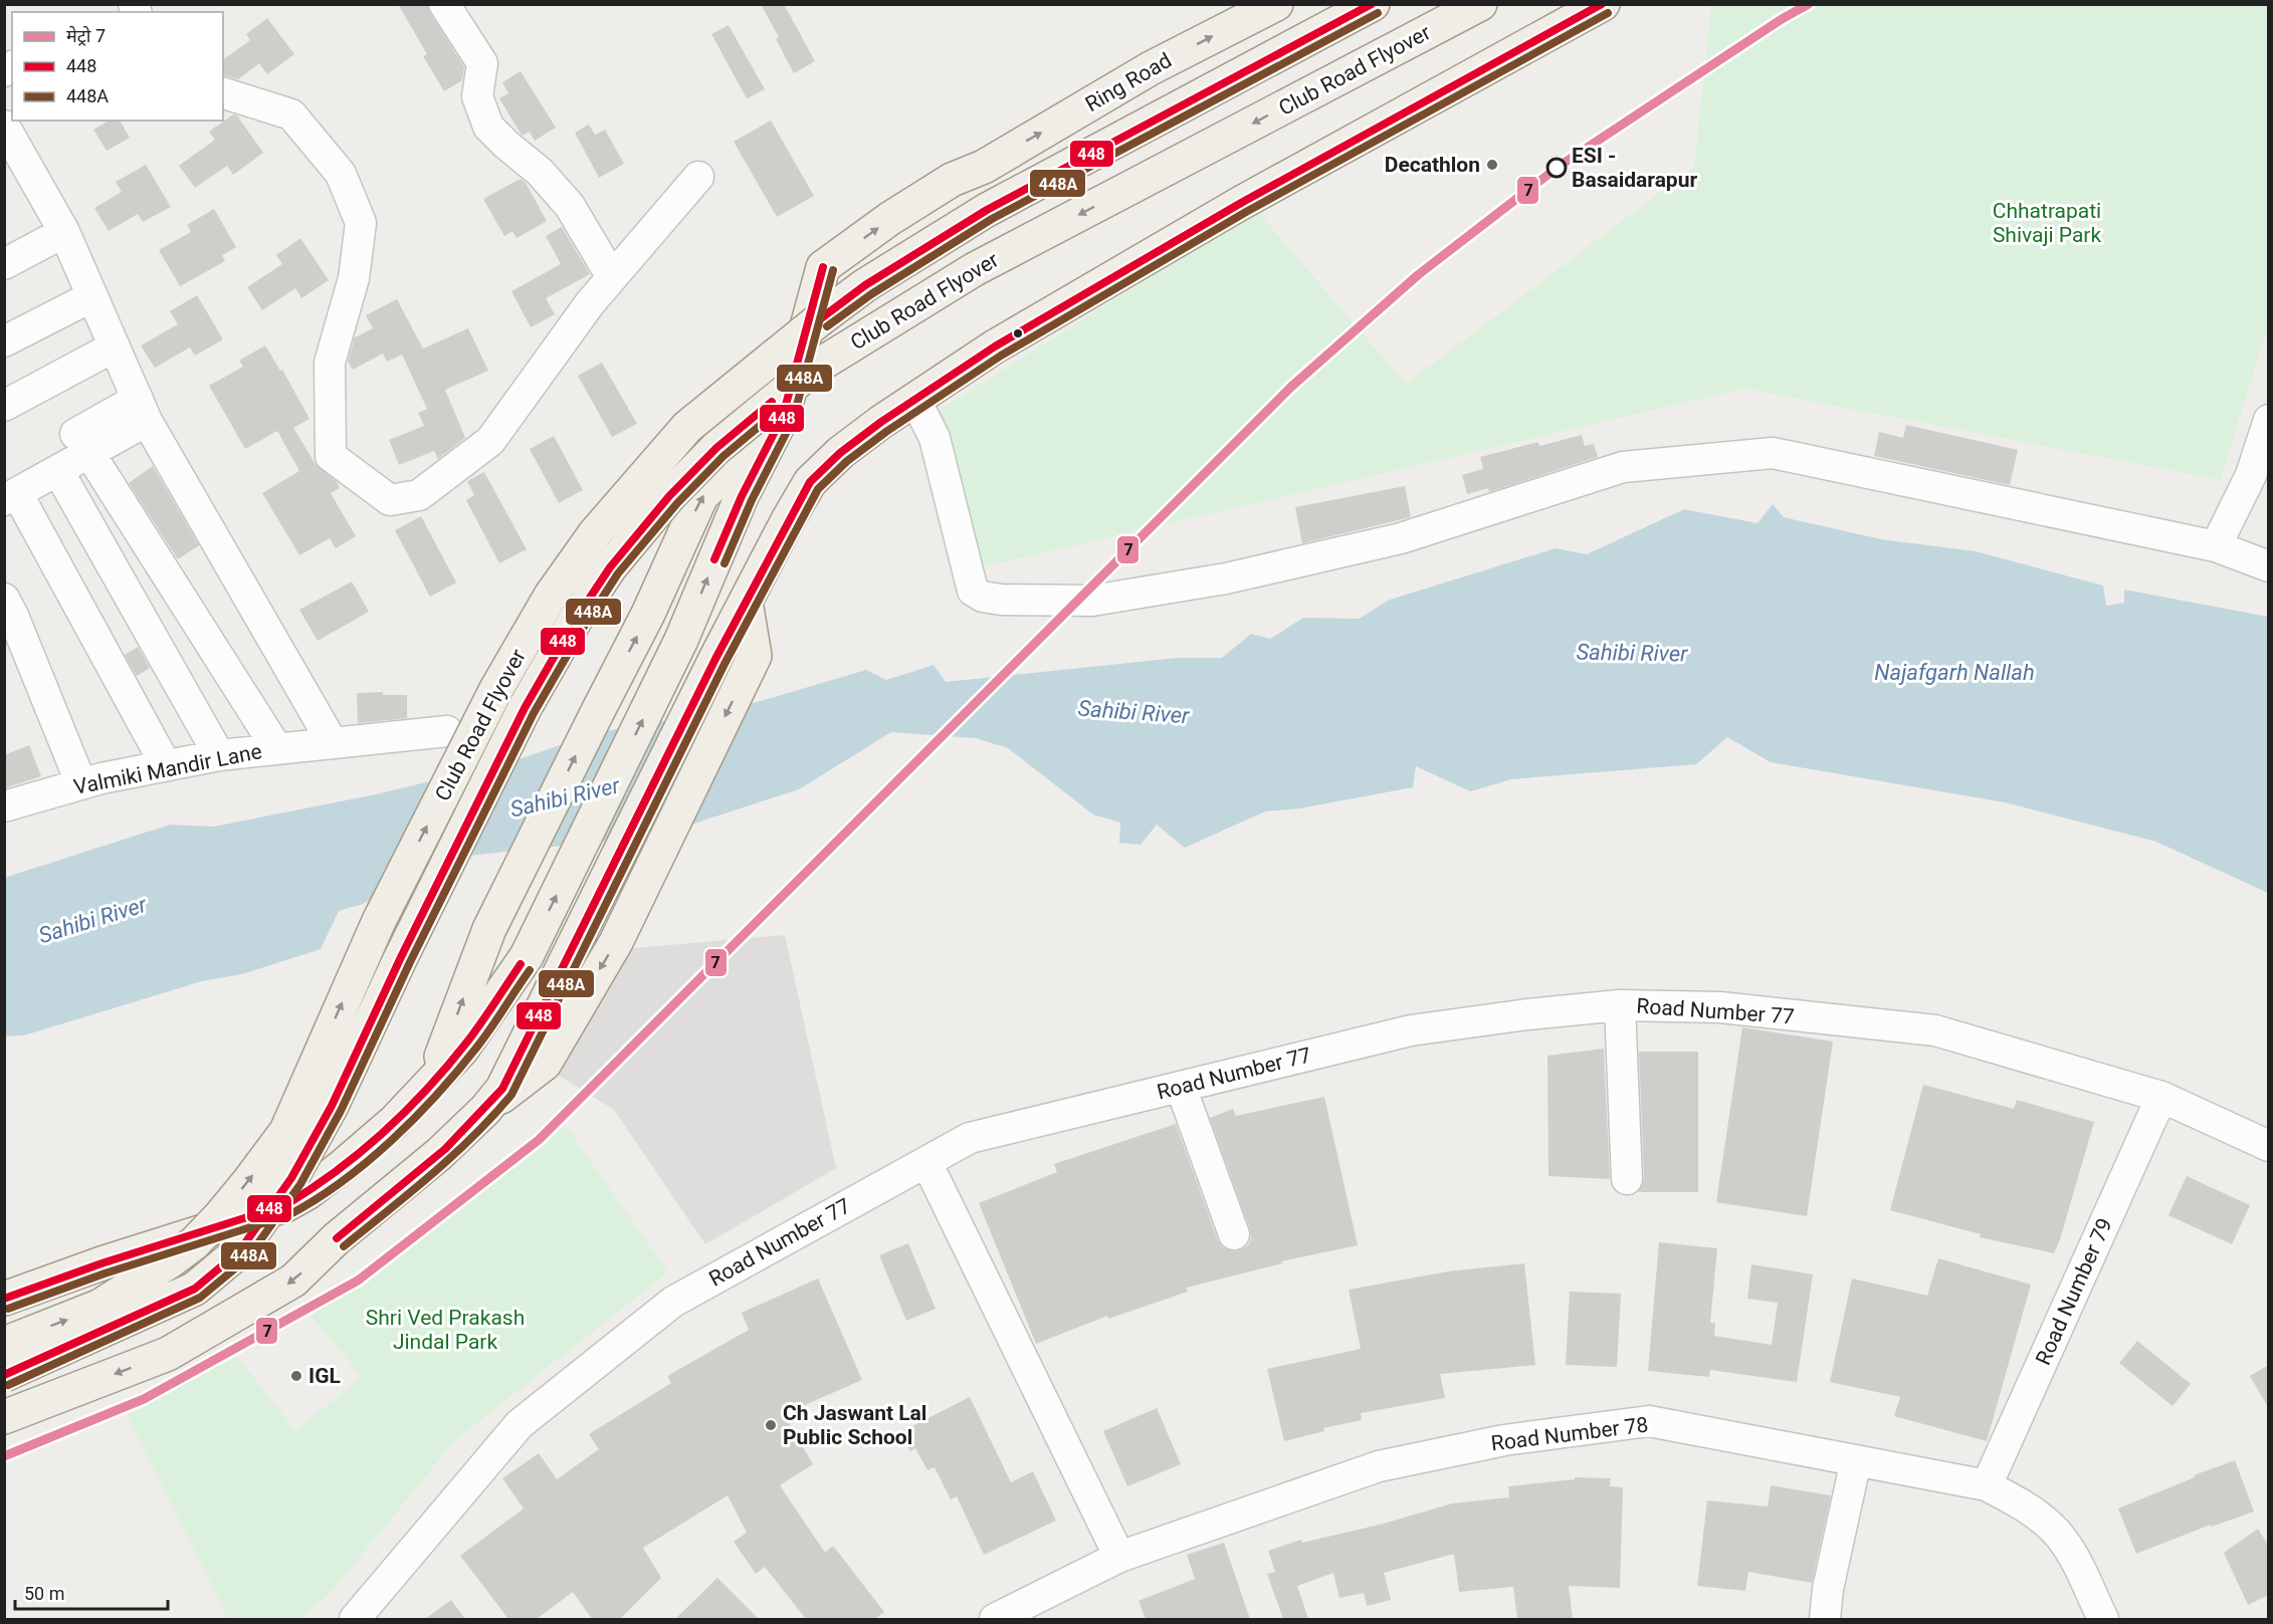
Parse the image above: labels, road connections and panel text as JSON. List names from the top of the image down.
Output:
{
  "streets": {
    "main road": ["Club Road Flyover", "Ring Road"],
    "street": [
      "Valmiki Mandir Lane",
      "Road Number 77",
      "Road Number 79",
      "Road Number 78"
    ]
  },
  "crossings": [
    ["Road Number 77", "Road Number 79"],
    ["Road Number 79", "Road Number 78"]
  ],
  "water": ["Sahibi River", "Najafgarh Nallah"],
  "parks": ["Chhatrapati Shivaji Park", "Shri Ved Prakash Jindal Park"],
  "places": [
    "Decathlon",
    "ESI - Basaidarapur",
    "IGL",
    "Ch Jaswant Lal Public School"
  ],
  "lines": ["metro line 7", "transit line 448", "transit line 448A"],
  "legend": ["मेट्रो 7", "448", "448A"],
  "scale_bar": "50 m"
}
